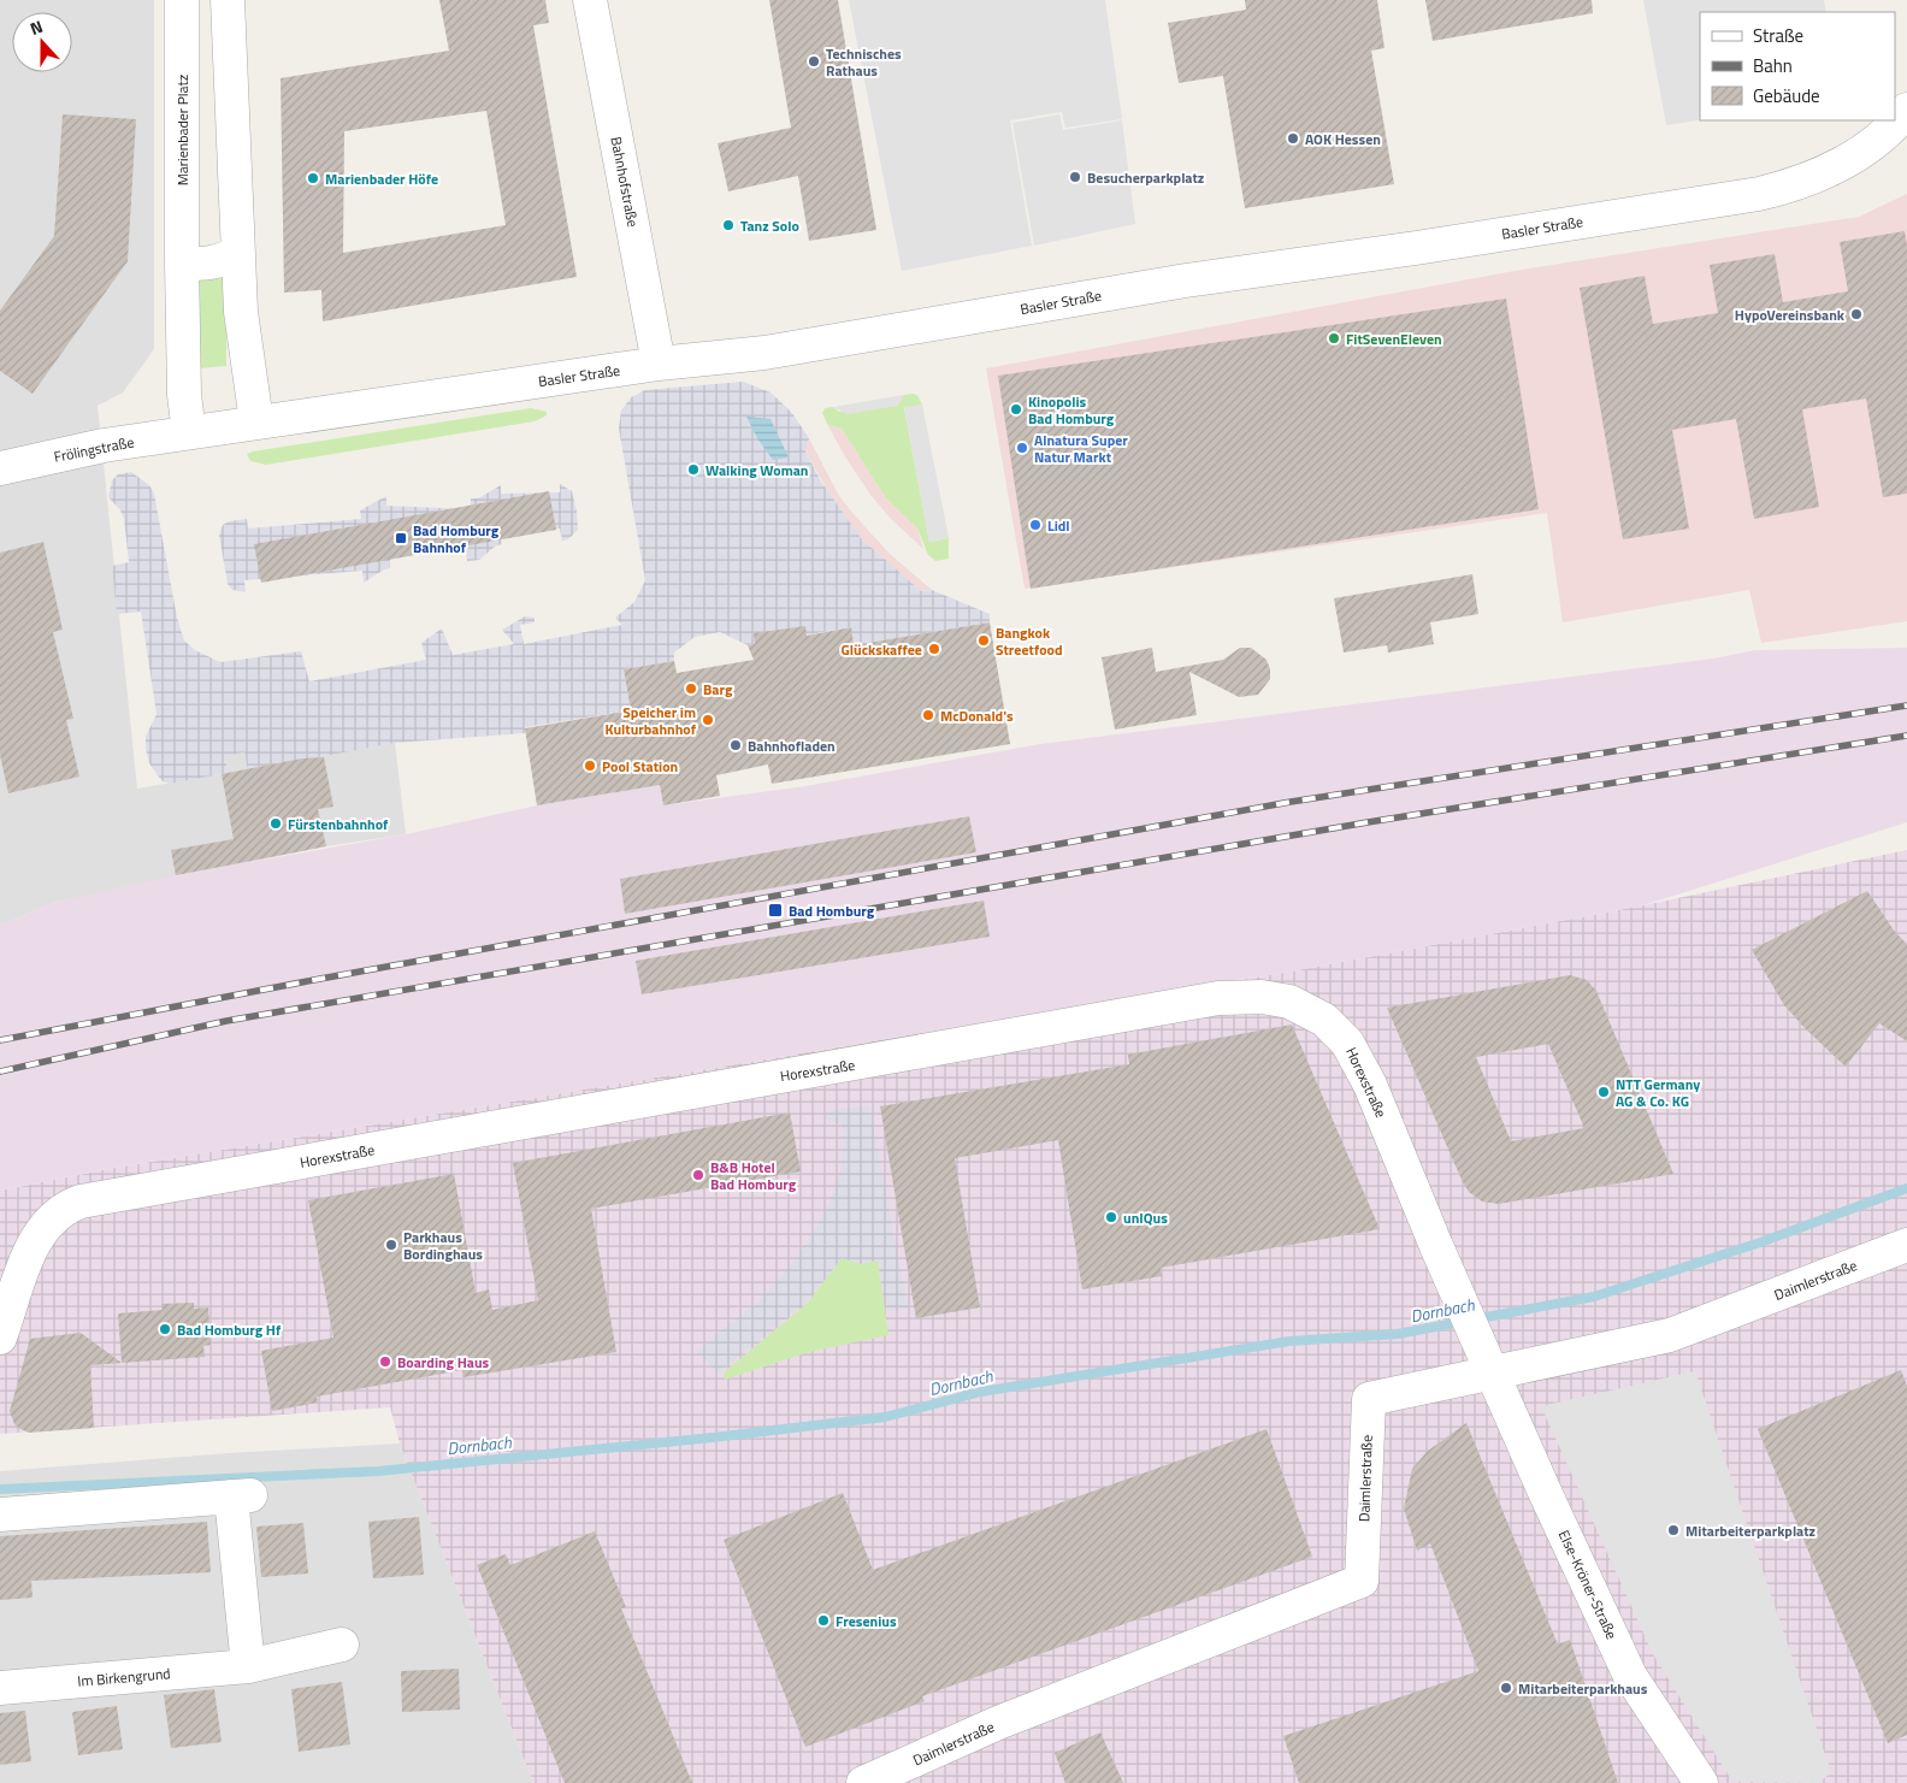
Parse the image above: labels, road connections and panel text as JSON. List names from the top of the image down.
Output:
{
  "streets": {
    "street": [
      "Marienbader Platz",
      "Bahnhofstraße",
      "Basler Straße",
      "Frölingstraße",
      "Horexstraße",
      "Daimlerstraße",
      "Else-Kröner-Straße",
      "Im Birkengrund"
    ]
  },
  "crossings": [
    ["Marienbader Platz", "Basler Straße"],
    ["Marienbader Platz", "Frölingstraße"],
    ["Bahnhofstraße", "Basler Straße"],
    ["Basler Straße", "Frölingstraße"],
    ["Horexstraße", "Daimlerstraße"],
    ["Horexstraße", "Else-Kröner-Straße"],
    ["Daimlerstraße", "Else-Kröner-Straße"]
  ],
  "water": ["Dornbach"],
  "places": {
    "other": [
      "Technisches Rathaus",
      "AOK Hessen",
      "Besucherparkplatz",
      "Marienbader Höfe",
      "Tanz Solo",
      "HypoVereinsbank",
      "FitSevenEleven",
      "Kinopolis Bad Homburg",
      "Alnatura Super Natur Markt",
      "Walking Woman",
      "Lidl",
      "Bangkok Streetfood",
      "Glückskaffee",
      "Barg",
      "McDonald's",
      "Speicher im Kulturbahnhof",
      "Bahnhofladen",
      "Pool Station",
      "Fürstenbahnhof",
      "NTT Germany AG & Co. KG",
      "B&B Hotel Bad Homburg",
      "unIQus",
      "Parkhaus Bordinghaus",
      "Bad Homburg Hf",
      "Boarding Haus",
      "Mitarbeiterparkplatz",
      "Fresenius",
      "Mitarbeiterparkhaus"
    ],
    "transit": ["Bad Homburg Bahnhof", "Bad Homburg"]
  },
  "legend": ["Straße", "Bahn", "Gebäude"],
  "north": "top"
}
